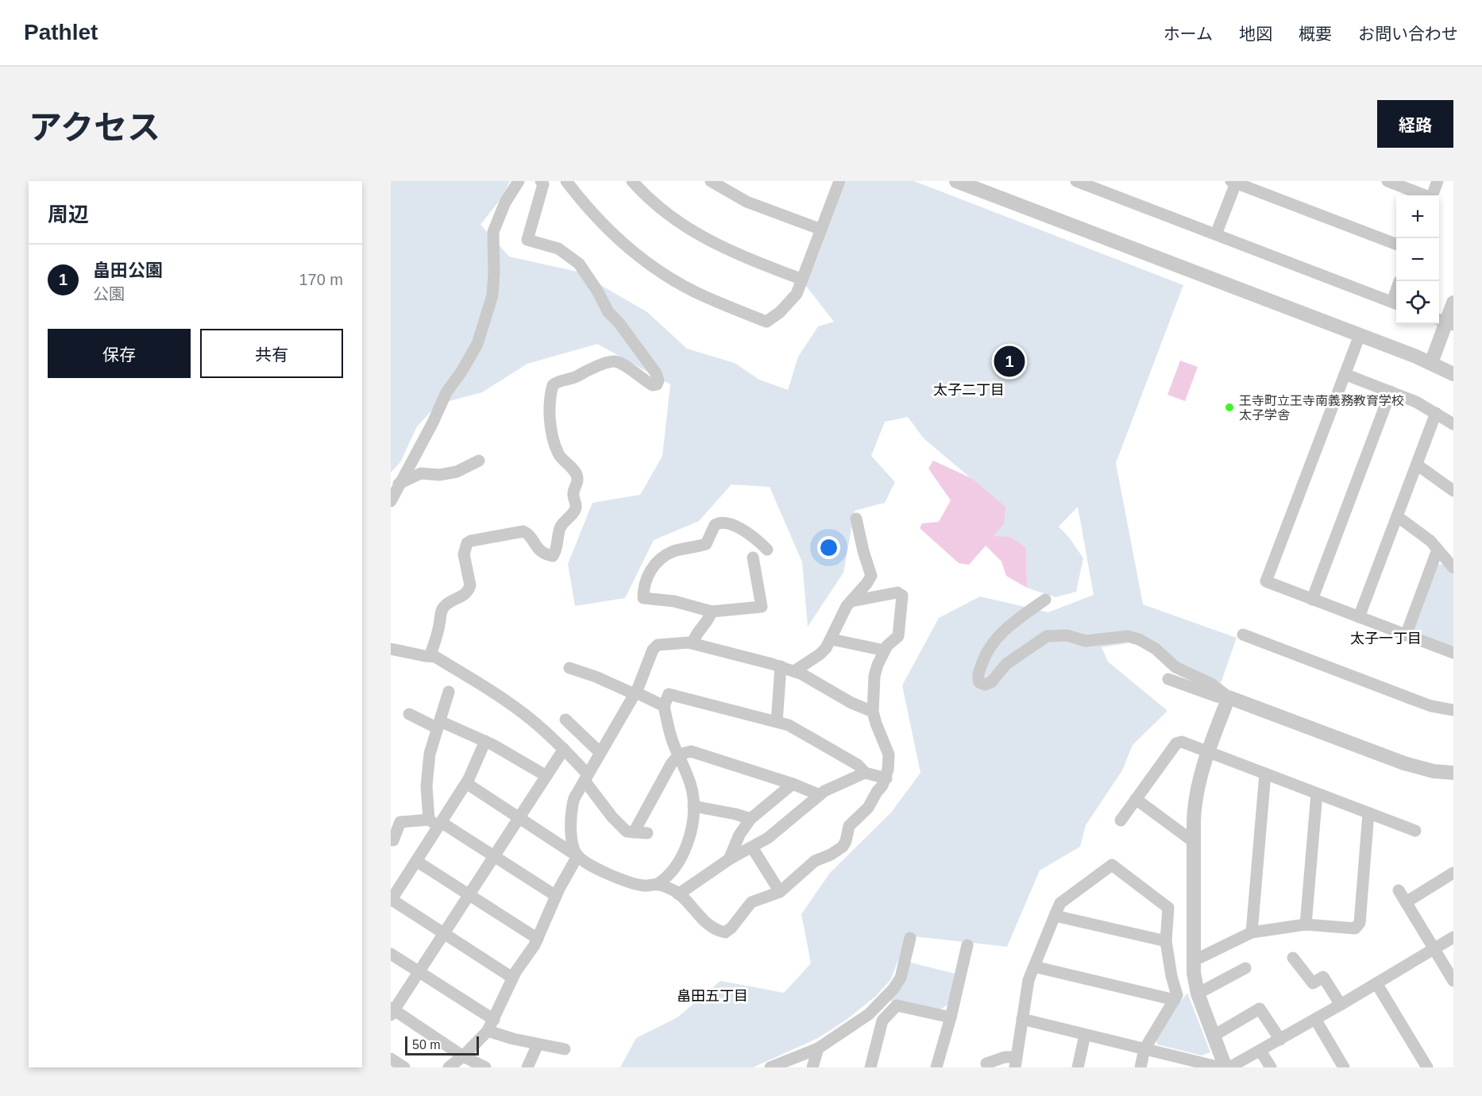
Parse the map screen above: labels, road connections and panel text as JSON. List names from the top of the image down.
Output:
{
  "districts": ["太子二丁目", "太子一丁目", "畠田五丁目"],
  "places": ["王寺町立王寺南義務教育学校 太子学舎"],
  "scale_bar": "50 m",
  "page": {
    "header": "Pathlet",
    "nav": [
      "ホーム",
      "地図",
      "概要",
      "お問い合わせ"
    ],
    "title": "アクセス",
    "buttons": [
      "経路",
      ["保存", "共有"]
    ],
    "heading": "周辺",
    "map_buttons": ["+", "−"],
    "list": [
      {
        "mark": "1",
        "name": "畠田公園",
        "note": "公園",
        "value": "170 m"
      }
    ],
    "pins": "1",
    "scale": "50 m"
  }
}
